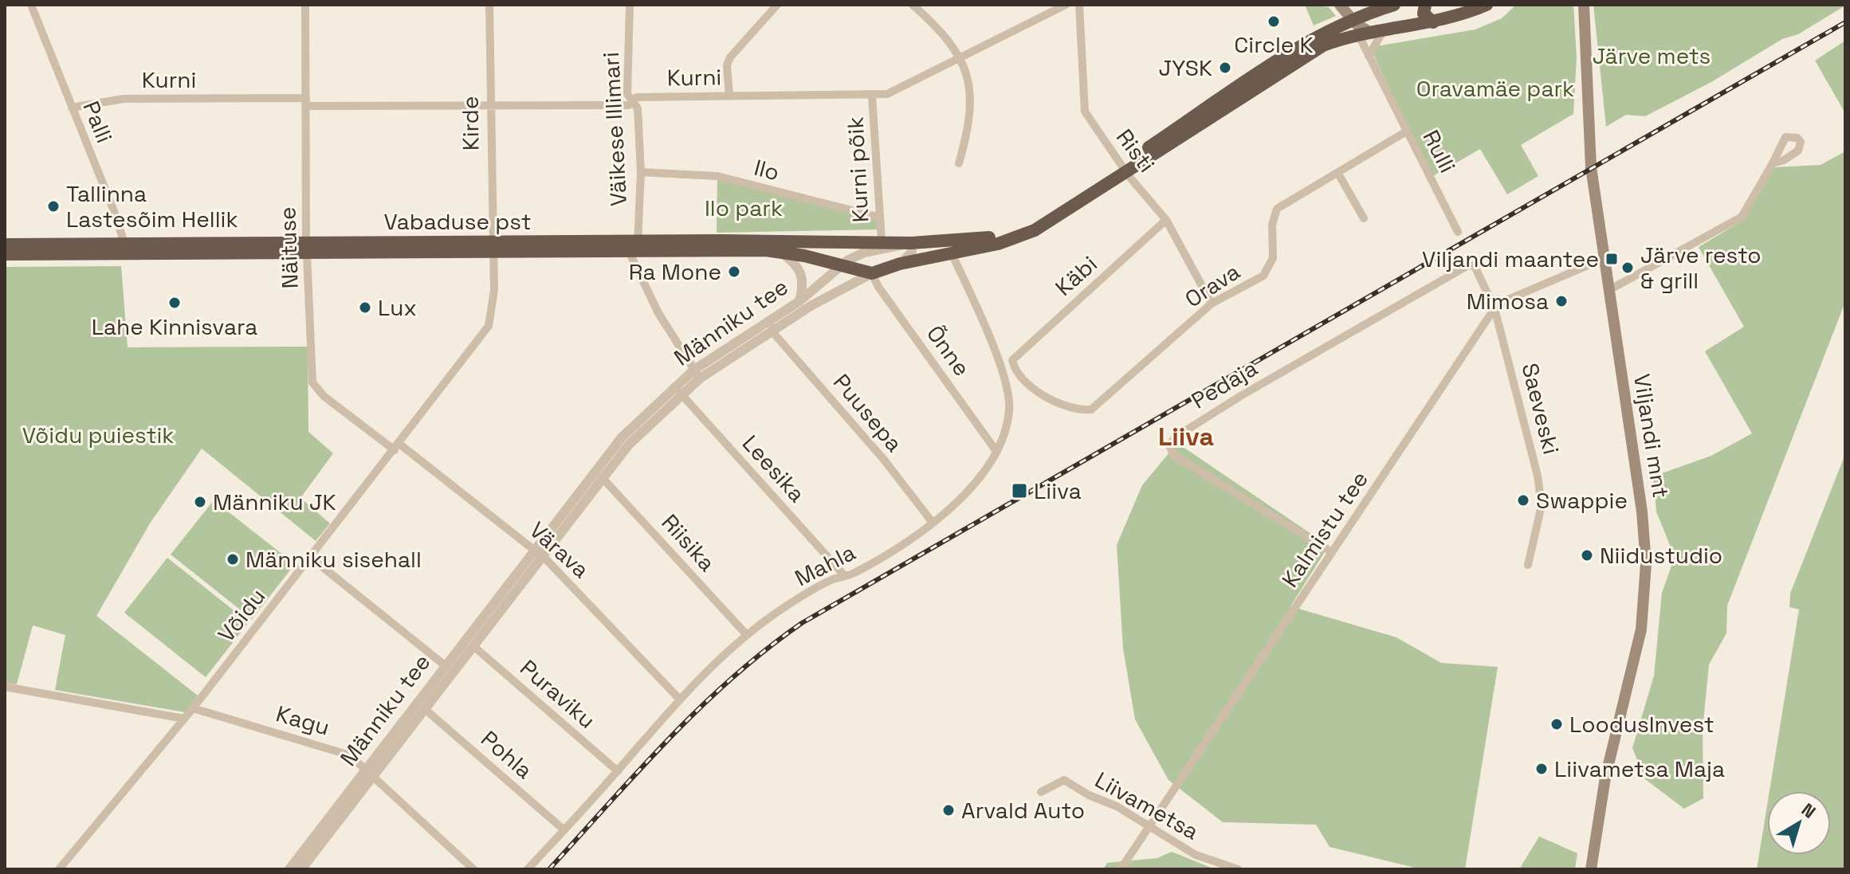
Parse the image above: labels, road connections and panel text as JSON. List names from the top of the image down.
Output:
{
  "streets": {
    "highway": ["Vabaduse pst", "Männiku tee"],
    "main road": ["Viljandi mnt"],
    "street": [
      "Kurni",
      "Palli",
      "Kirde",
      "Väikese Illimari",
      "Risti",
      "Rulli",
      "Ilo",
      "Kurni põik",
      "Näituse",
      "Käbi",
      "Orava",
      "Õnne",
      "Pedaja",
      "Saeveski",
      "Puusepa",
      "Leesika",
      "Kalmistu tee",
      "Riisika",
      "Värava",
      "Mahla",
      "Võidu",
      "Puraviku",
      "Kagu",
      "Pohla",
      "Liivametsa"
    ]
  },
  "crossings": [
    ["Kurni", "Palli"],
    ["Kurni", "Kirde"],
    ["Kurni", "Väikese Illimari"],
    ["Kurni", "Kurni põik"],
    ["Kurni", "Näituse"],
    ["Palli", "Vabaduse pst"],
    ["Kirde", "Vabaduse pst"],
    ["Kirde", "Võidu"],
    ["Väikese Illimari", "Ilo"],
    ["Väikese Illimari", "Vabaduse pst"],
    ["Risti", "Käbi"],
    ["Risti", "Orava"],
    ["Risti", "Männiku tee"],
    ["Rulli", "Orava"],
    ["Rulli", "Männiku tee"],
    ["Ilo", "Kurni põik"],
    ["Kurni põik", "Vabaduse pst"],
    ["Vabaduse pst", "Näituse"],
    ["Vabaduse pst", "Männiku tee"],
    ["Vabaduse pst", "Õnne"],
    ["Vabaduse pst", "Võidu"],
    ["Näituse", "Värava"],
    ["Näituse", "Võidu"],
    ["Käbi", "Orava"],
    ["Männiku tee", "Õnne"],
    ["Männiku tee", "Puusepa"],
    ["Männiku tee", "Leesika"],
    ["Männiku tee", "Riisika"],
    ["Männiku tee", "Värava"],
    ["Männiku tee", "Mahla"],
    ["Männiku tee", "Puraviku"],
    ["Männiku tee", "Kagu"],
    ["Männiku tee", "Pohla"],
    ["Õnne", "Mahla"],
    ["Pedaja", "Saeveski"],
    ["Pedaja", "Kalmistu tee"],
    ["Saeveski", "Kalmistu tee"],
    ["Puusepa", "Mahla"],
    ["Viljandi mnt", "Kalmistu tee"],
    ["Leesika", "Mahla"],
    ["Kalmistu tee", "Liivametsa"],
    ["Riisika", "Mahla"],
    ["Värava", "Mahla"],
    ["Värava", "Võidu"],
    ["Mahla", "Puraviku"],
    ["Mahla", "Pohla"],
    ["Võidu", "Kagu"]
  ],
  "districts": ["Liiva"],
  "parks": [
    "Järve mets",
    "Oravamäe park",
    "Ilo park",
    "Võidu puiestik"
  ],
  "places": {
    "other": [
      "Circle K",
      "JYSK",
      "Tallinna Lastesõim Hellik",
      "Järve resto & grill",
      "Ra Mone",
      "Mimosa",
      "Lahe Kinnisvara",
      "Lux",
      "Swappie",
      "Männiku JK",
      "Niidustudio",
      "Männiku sisehall",
      "LoodusInvest",
      "Liivametsa Maja",
      "Arvald Auto"
    ],
    "transit": ["Viljandi maantee", "Liiva"]
  },
  "north": "top right"
}
